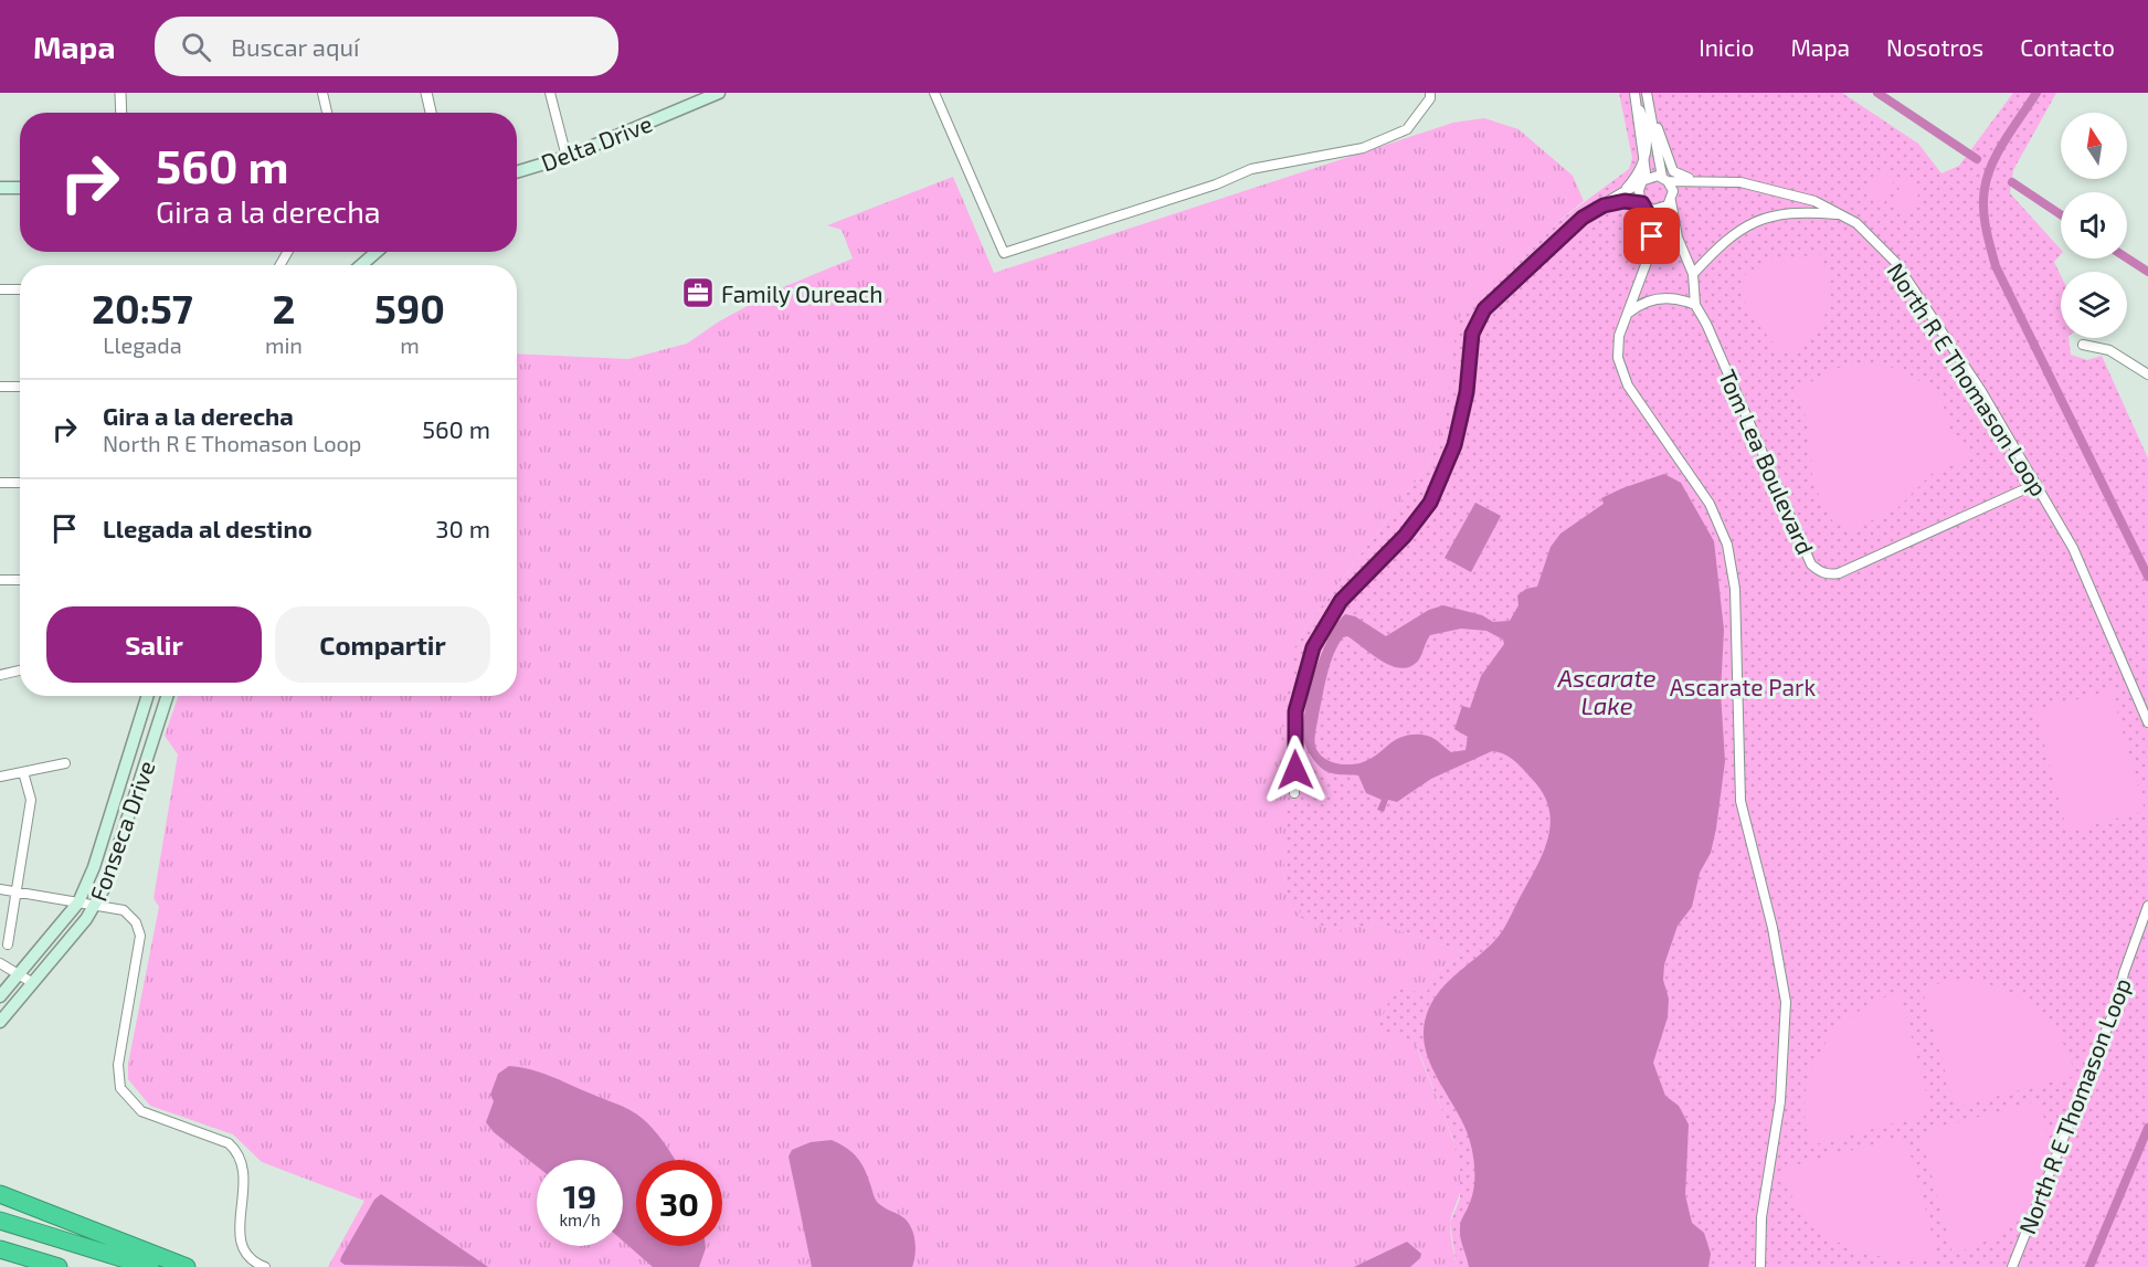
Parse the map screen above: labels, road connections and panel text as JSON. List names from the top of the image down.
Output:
{
  "streets": {
    "main road": ["Delta Drive", "Fonseca Drive"],
    "street": ["North R E Thomason Loop", "Tom Lea Boulevard"]
  },
  "crossings": [
    ["North R E Thomason Loop", "Tom Lea Boulevard"]
  ],
  "water": ["Ascarate Lake"],
  "parks": ["Ascarate Park"],
  "places": {
    "office": ["Family Oureach"]
  },
  "north": "top",
  "page": {
    "header": "Mapa",
    "search": "Buscar aquí",
    "nav": [
      "Inicio",
      "Mapa",
      "Nosotros",
      "Contacto"
    ],
    "turn": ["560 m", "Gira a la derecha"],
    "eta": [
      "20:57",
      "Llegada",
      "2",
      "min",
      "590",
      "m"
    ],
    "list": [
      {
        "name": "Gira a la derecha",
        "note": "North R E Thomason Loop",
        "value": "560 m"
      },
      {
        "name": "Llegada al destino",
        "value": "30 m"
      }
    ],
    "buttons": ["Salir", "Compartir"],
    "speed": "19 km/h",
    "limit": "30"
  }
}
